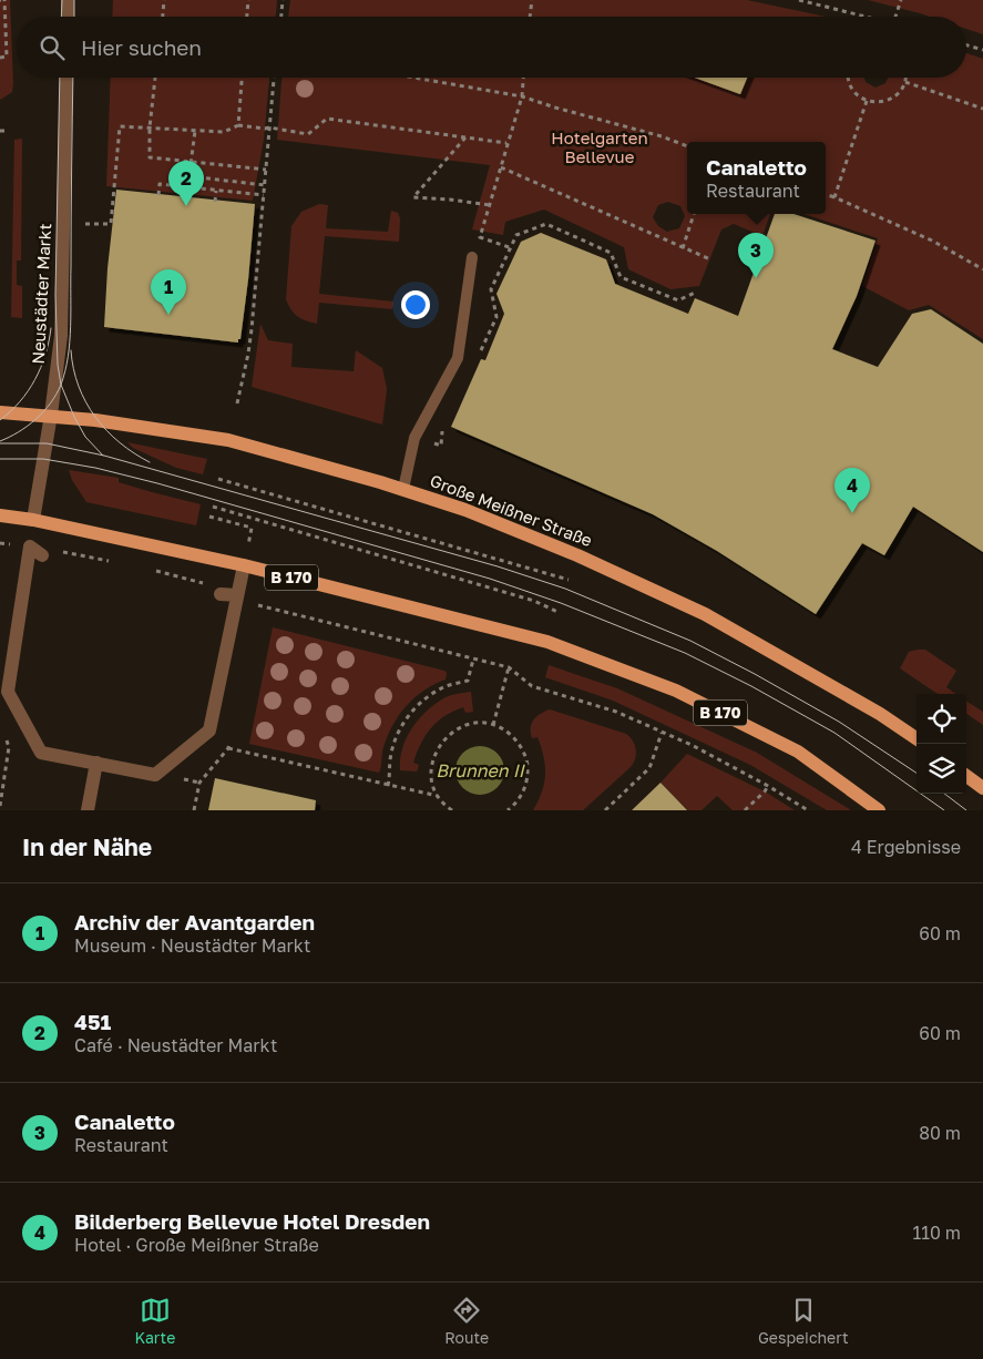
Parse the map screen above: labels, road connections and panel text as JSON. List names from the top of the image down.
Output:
{
  "streets": {
    "main road": ["Große Meißner Straße", "B 170"],
    "street": ["Neustädter Markt"]
  },
  "crossings": [
    ["Neustädter Markt", "Große Meißner Straße"],
    ["Neustädter Markt", "B 170"]
  ],
  "water": ["Brunnen II"],
  "parks": ["Hotelgarten Bellevue"],
  "page": {
    "search": "Hier suchen",
    "popup": ["Canaletto", "Restaurant"],
    "pins": [
      "2",
      "3",
      "1",
      "4"
    ],
    "heading": ["In der Nähe", "4 Ergebnisse"],
    "list": [
      {
        "mark": "1",
        "name": "Archiv der Avantgarden",
        "note": "Museum · Neustädter Markt",
        "value": "60 m"
      },
      {
        "mark": "2",
        "name": "451",
        "note": "Café · Neustädter Markt",
        "value": "60 m"
      },
      {
        "mark": "3",
        "name": "Canaletto",
        "note": "Restaurant",
        "value": "80 m"
      },
      {
        "mark": "4",
        "name": "Bilderberg Bellevue Hotel Dresden",
        "note": "Hotel · Große Meißner Straße",
        "value": "110 m"
      }
    ],
    "nav": ["Karte", "Route", "Gespeichert"]
  }
}
